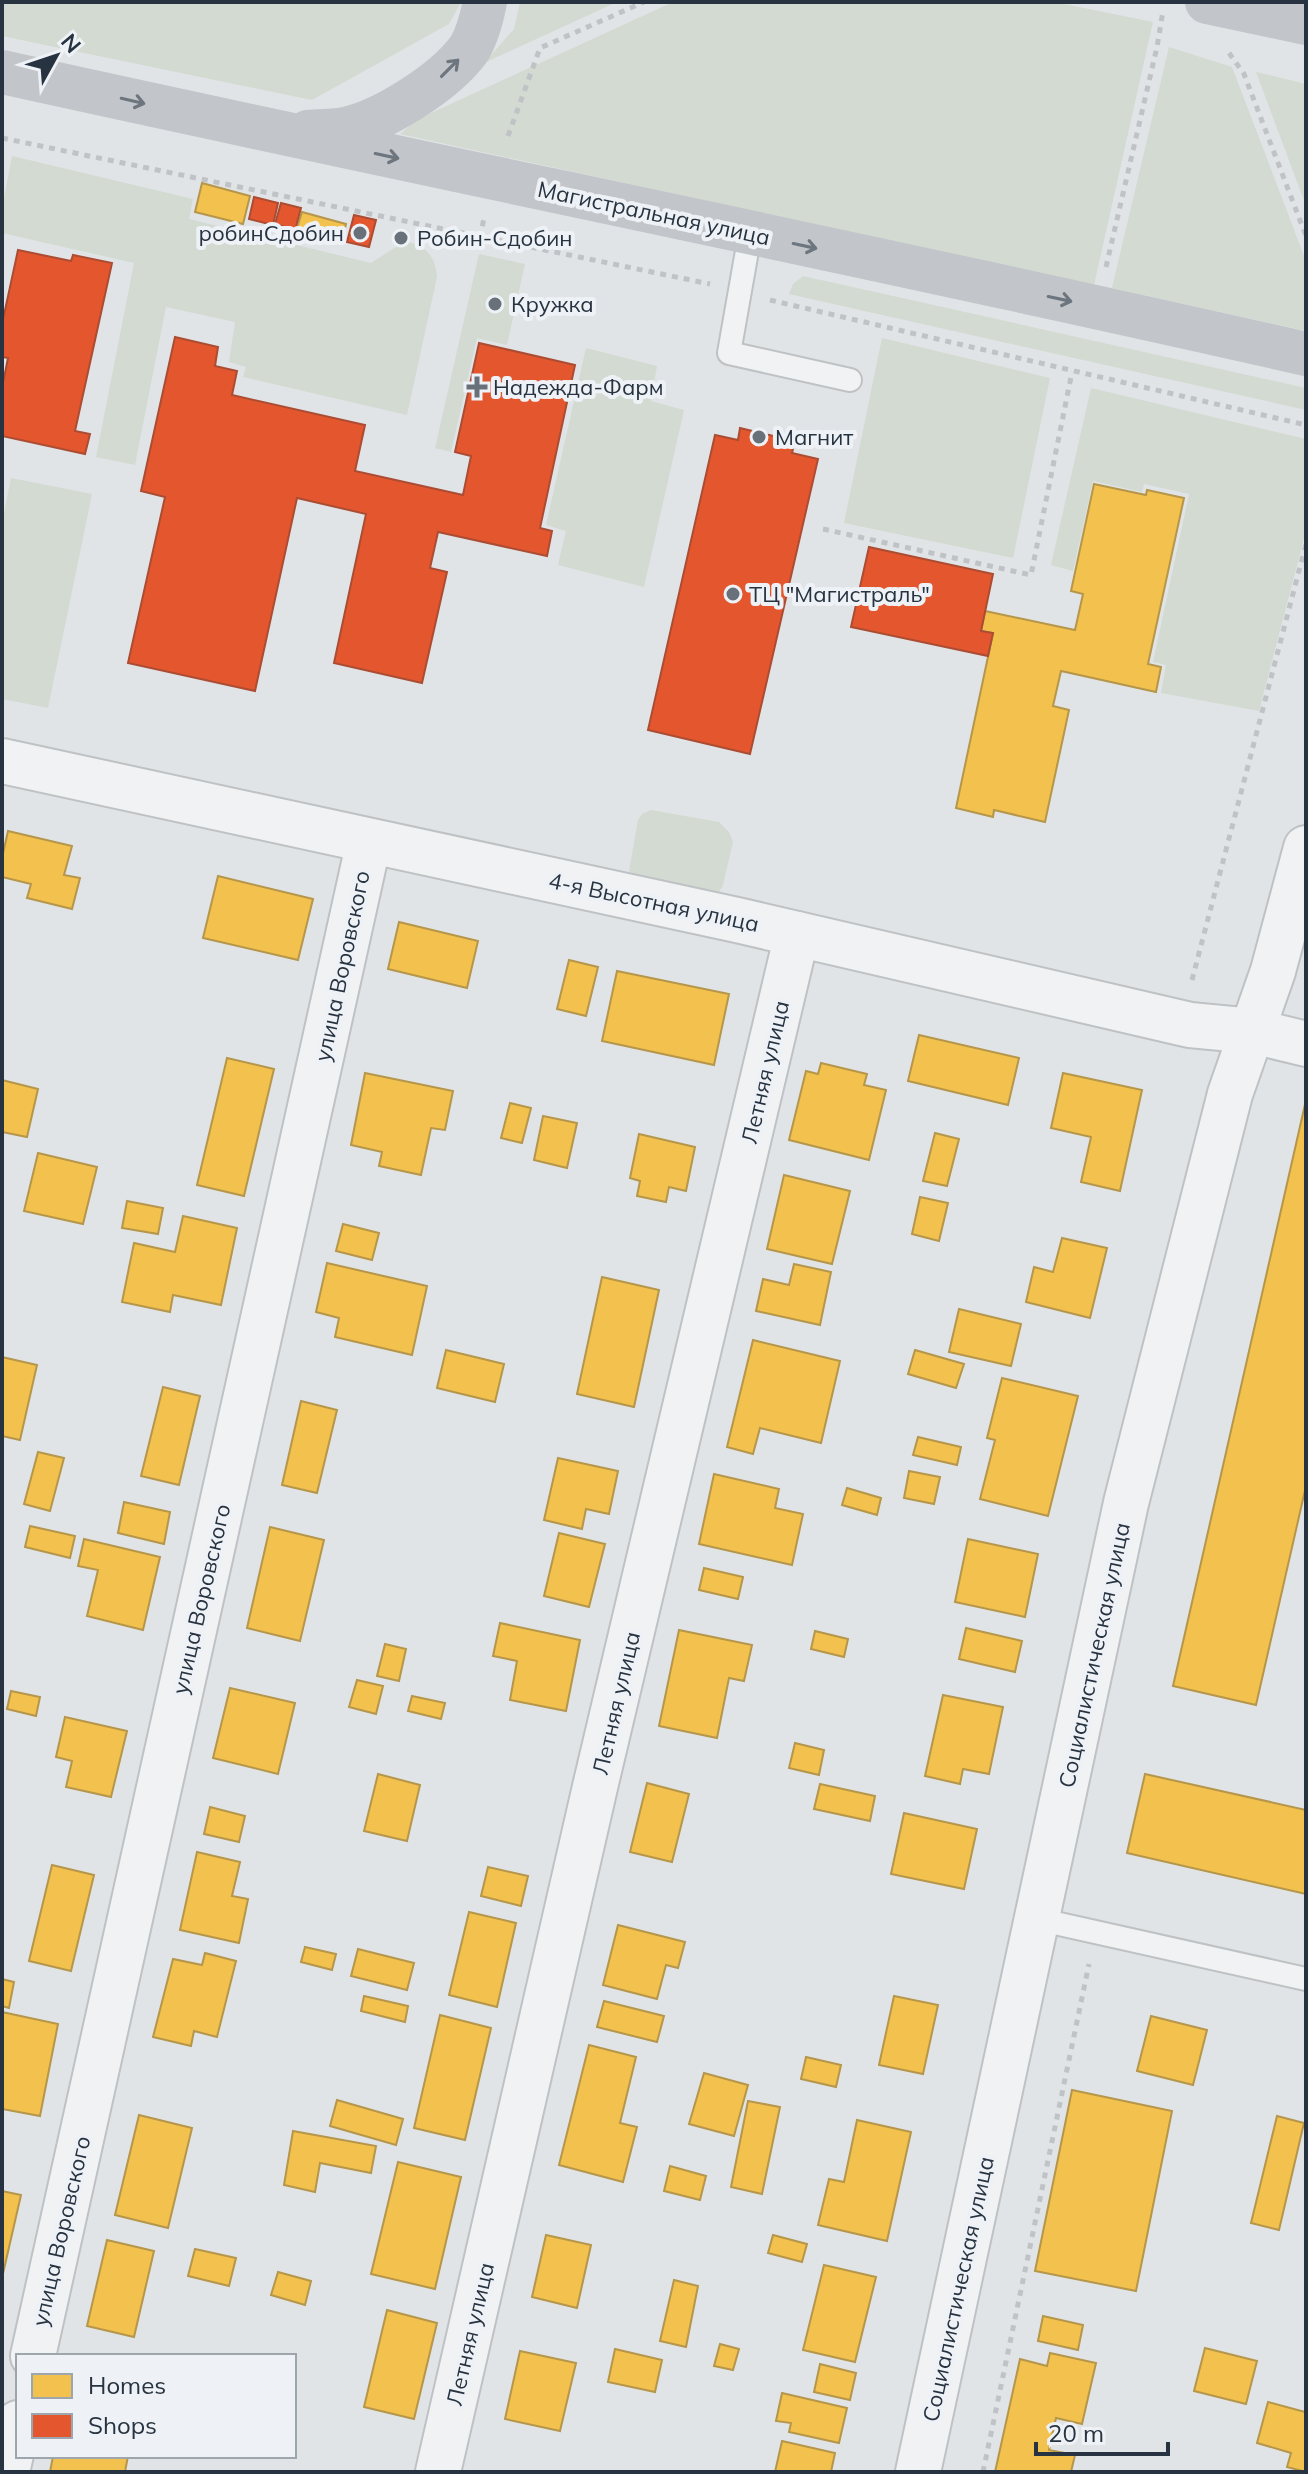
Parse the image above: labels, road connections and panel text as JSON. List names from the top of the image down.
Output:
{
  "streets": {
    "main road": ["Магистральная улица"],
    "street": [
      "4-я Высотная улица",
      "улица Воровского",
      "Летняя улица",
      "Социалистическая улица"
    ]
  },
  "crossings": [
    ["4-я Высотная улица", "улица Воровского"],
    ["4-я Высотная улица", "Летняя улица"],
    ["4-я Высотная улица", "Социалистическая улица"]
  ],
  "one_way": ["Магистральная улица"],
  "places": {
    "other": [
      "робинСдобин",
      "Робин-Сдобин",
      "Кружка",
      "Магнит",
      "ТЦ \"Магистраль\""
    ],
    "health": ["Надежда-Фарм"]
  },
  "legend": ["Homes", "Shops"],
  "scale_bar": "20 m",
  "north": "top right"
}
